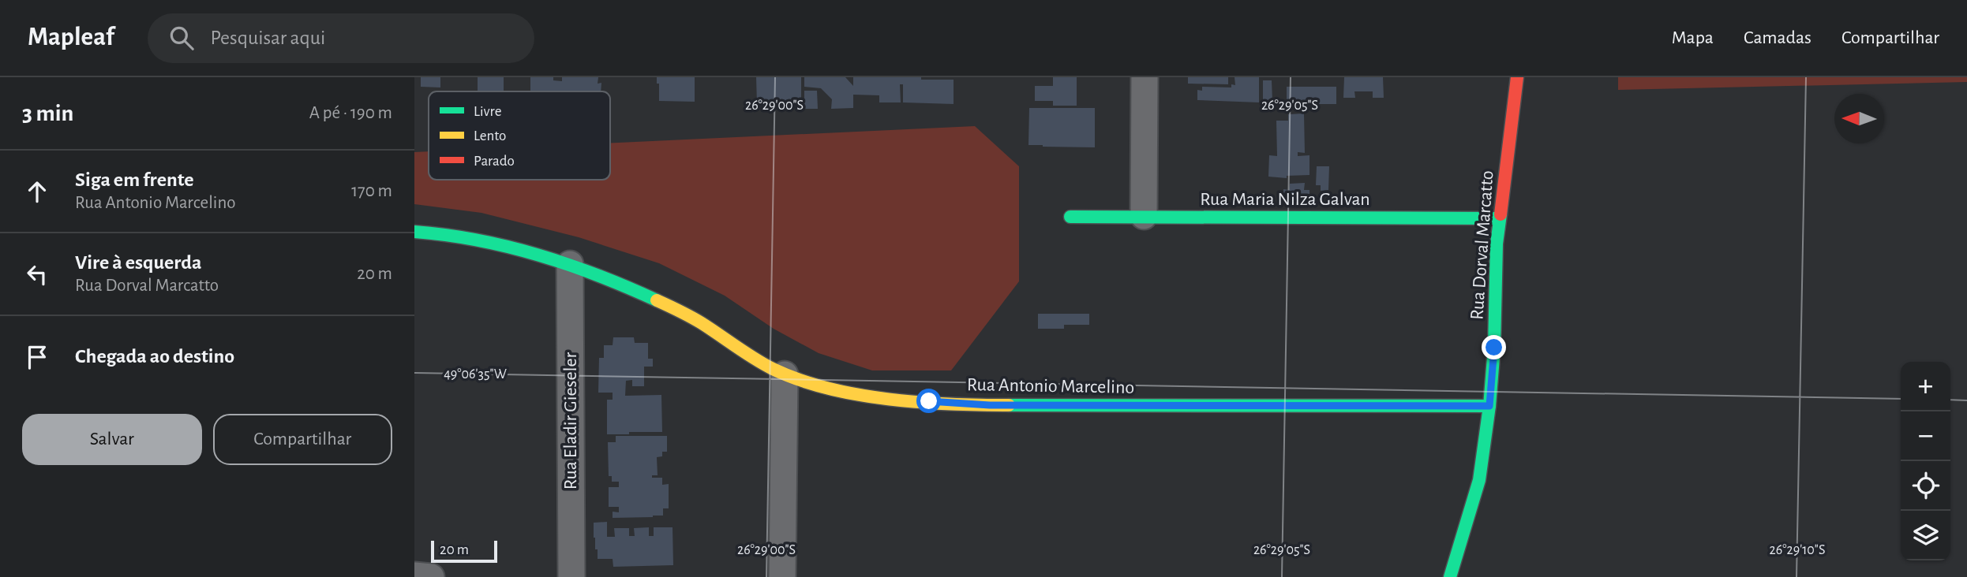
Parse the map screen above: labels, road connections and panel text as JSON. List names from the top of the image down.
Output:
{
  "streets": {
    "street": [
      "Rua Maria Nilza Galvan",
      "Rua Dorval Marcatto",
      "Rua Antonio Marcelino",
      "Rua Eladir Gieseler"
    ]
  },
  "crossings": [
    ["Rua Maria Nilza Galvan", "Rua Dorval Marcatto"],
    ["Rua Dorval Marcatto", "Rua Antonio Marcelino"],
    ["Rua Antonio Marcelino", "Rua Eladir Gieseler"]
  ],
  "legend": ["Livre", "Lento", "Parado"],
  "scale_bar": "20 m",
  "north": "left",
  "page": {
    "header": "Mapleaf",
    "search": "Pesquisar aqui",
    "nav": ["Mapa", "Camadas", "Compartilhar"],
    "heading": ["3 min", "A pé · 190 m"],
    "list": [
      ["Siga em frente", "Rua Antonio Marcelino", "170 m"],
      ["Vire à esquerda", "Rua Dorval Marcatto", "20 m"],
      "Chegada ao destino"
    ],
    "map_buttons": ["+", "−"],
    "buttons": ["Salvar", "Compartilhar"],
    "scale": "20 m"
  },
  "coordinates": [
    "26°29'00\"S",
    "26°29'05\"S",
    "49°06'35\"W",
    "26°29'10\"S"
  ]
}
